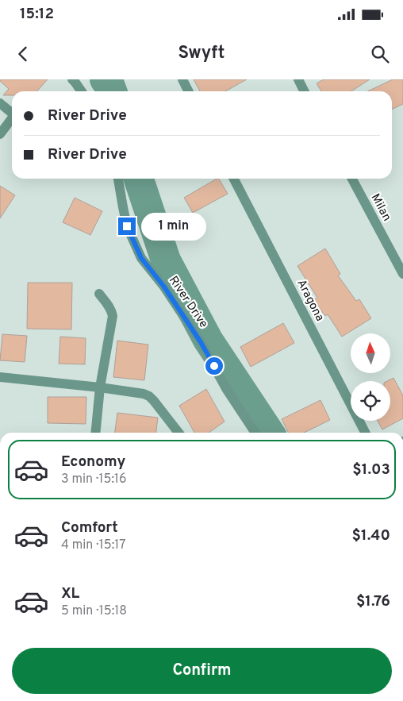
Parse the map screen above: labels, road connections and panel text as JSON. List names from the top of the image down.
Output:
{
  "streets": {
    "street": ["Milan", "Aragona", "River Drive"]
  },
  "north": "top",
  "page": {
    "status": "15:12",
    "header": "Swyft",
    "banner": ["River Drive", "River Drive"],
    "bubble": "1 min",
    "list": [
      {
        "name": "Economy",
        "note": "3 min · 15:16",
        "value": "$1.03"
      },
      {
        "name": "Comfort",
        "note": "4 min · 15:17",
        "value": "$1.40"
      },
      {
        "name": "XL",
        "note": "5 min · 15:18",
        "value": "$1.76"
      }
    ],
    "buttons": "Confirm"
  }
}
